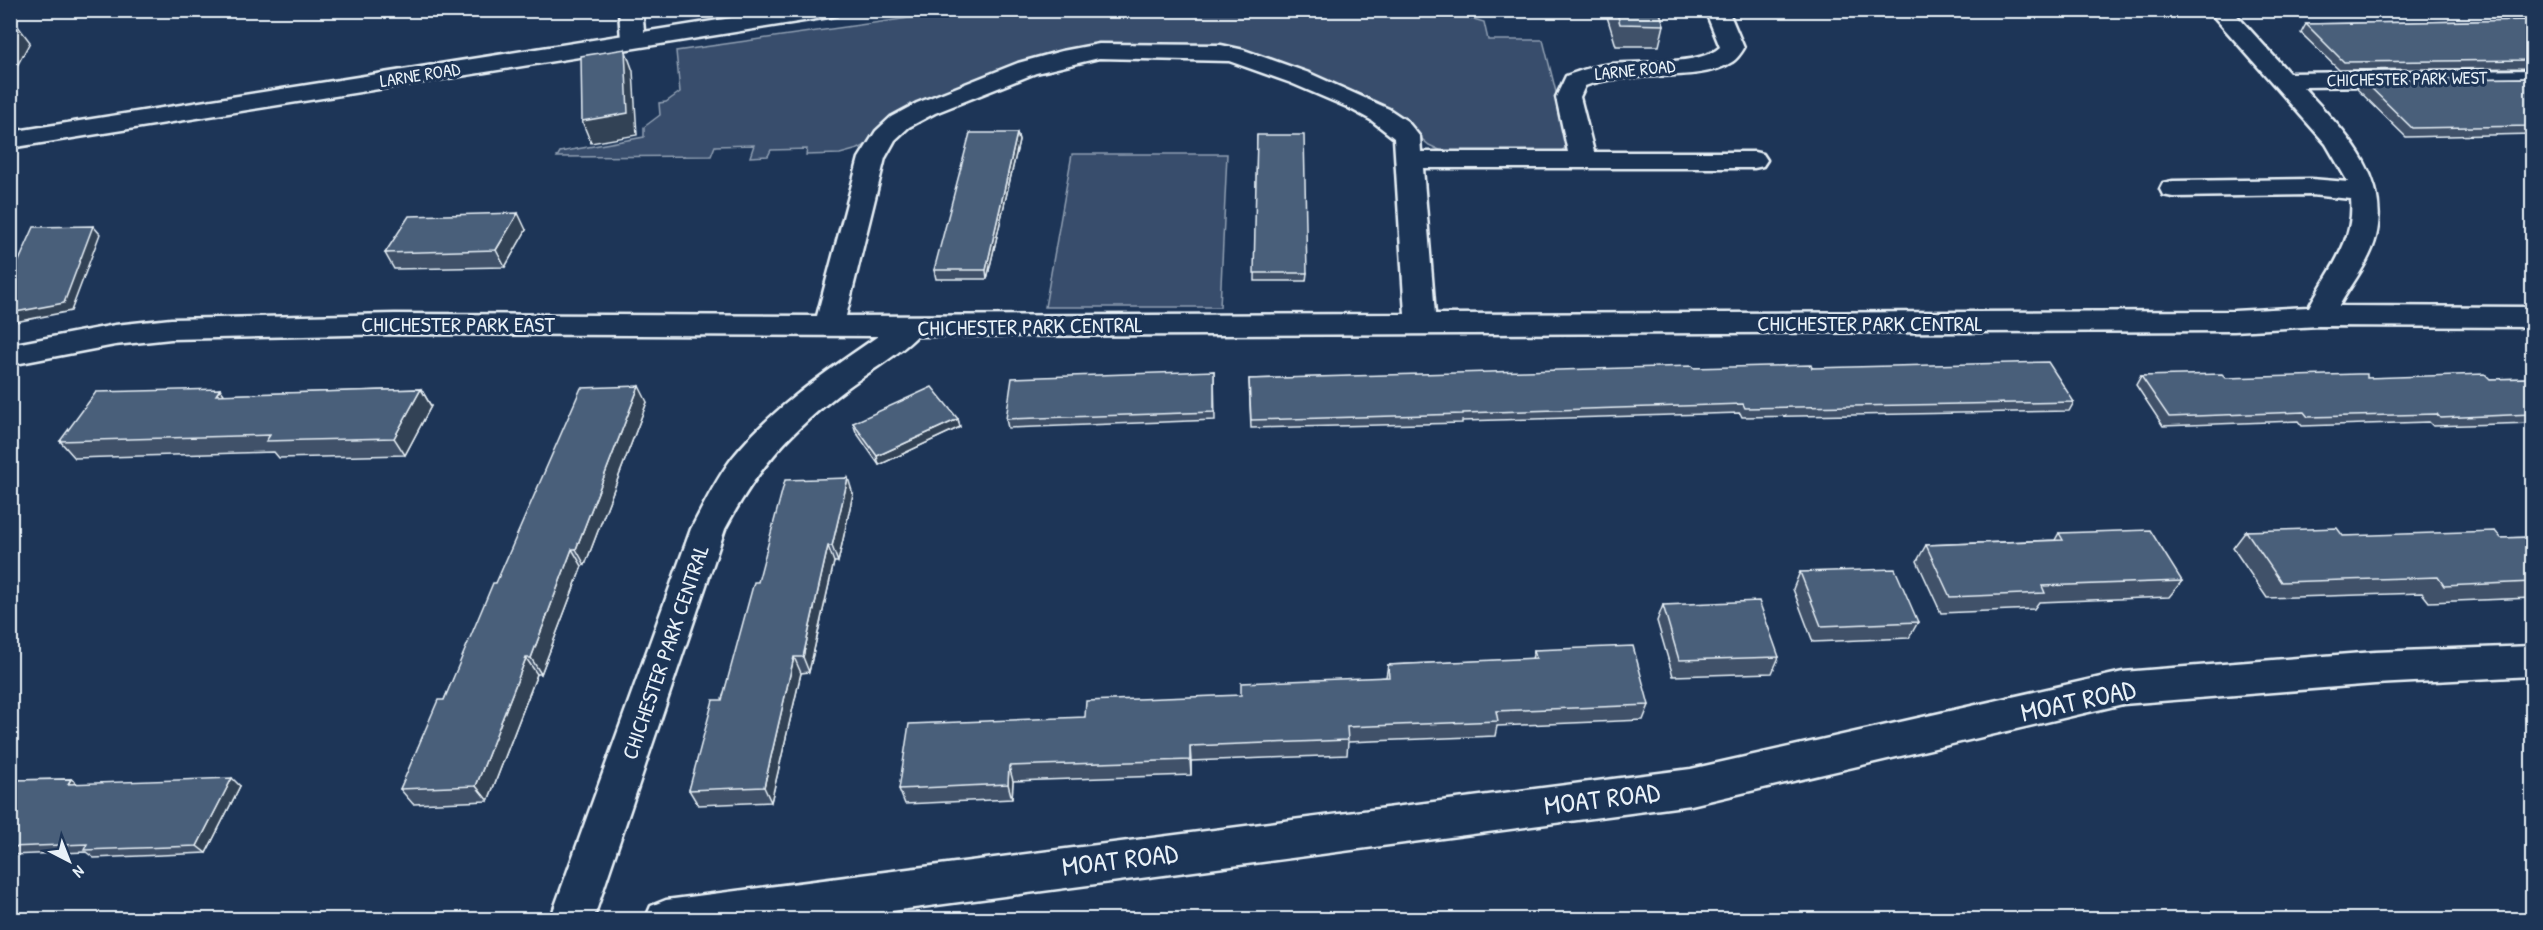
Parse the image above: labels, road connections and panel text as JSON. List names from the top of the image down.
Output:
{
  "streets": {
    "street": [
      "LARNE ROAD",
      "CHICHESTER PARK WEST",
      "CHICHESTER PARK CENTRAL",
      "CHICHESTER PARK EAST",
      "MOAT ROAD"
    ]
  },
  "crossings": [
    ["CHICHESTER PARK CENTRAL", "CHICHESTER PARK EAST"]
  ],
  "north": "bottom right"
}
